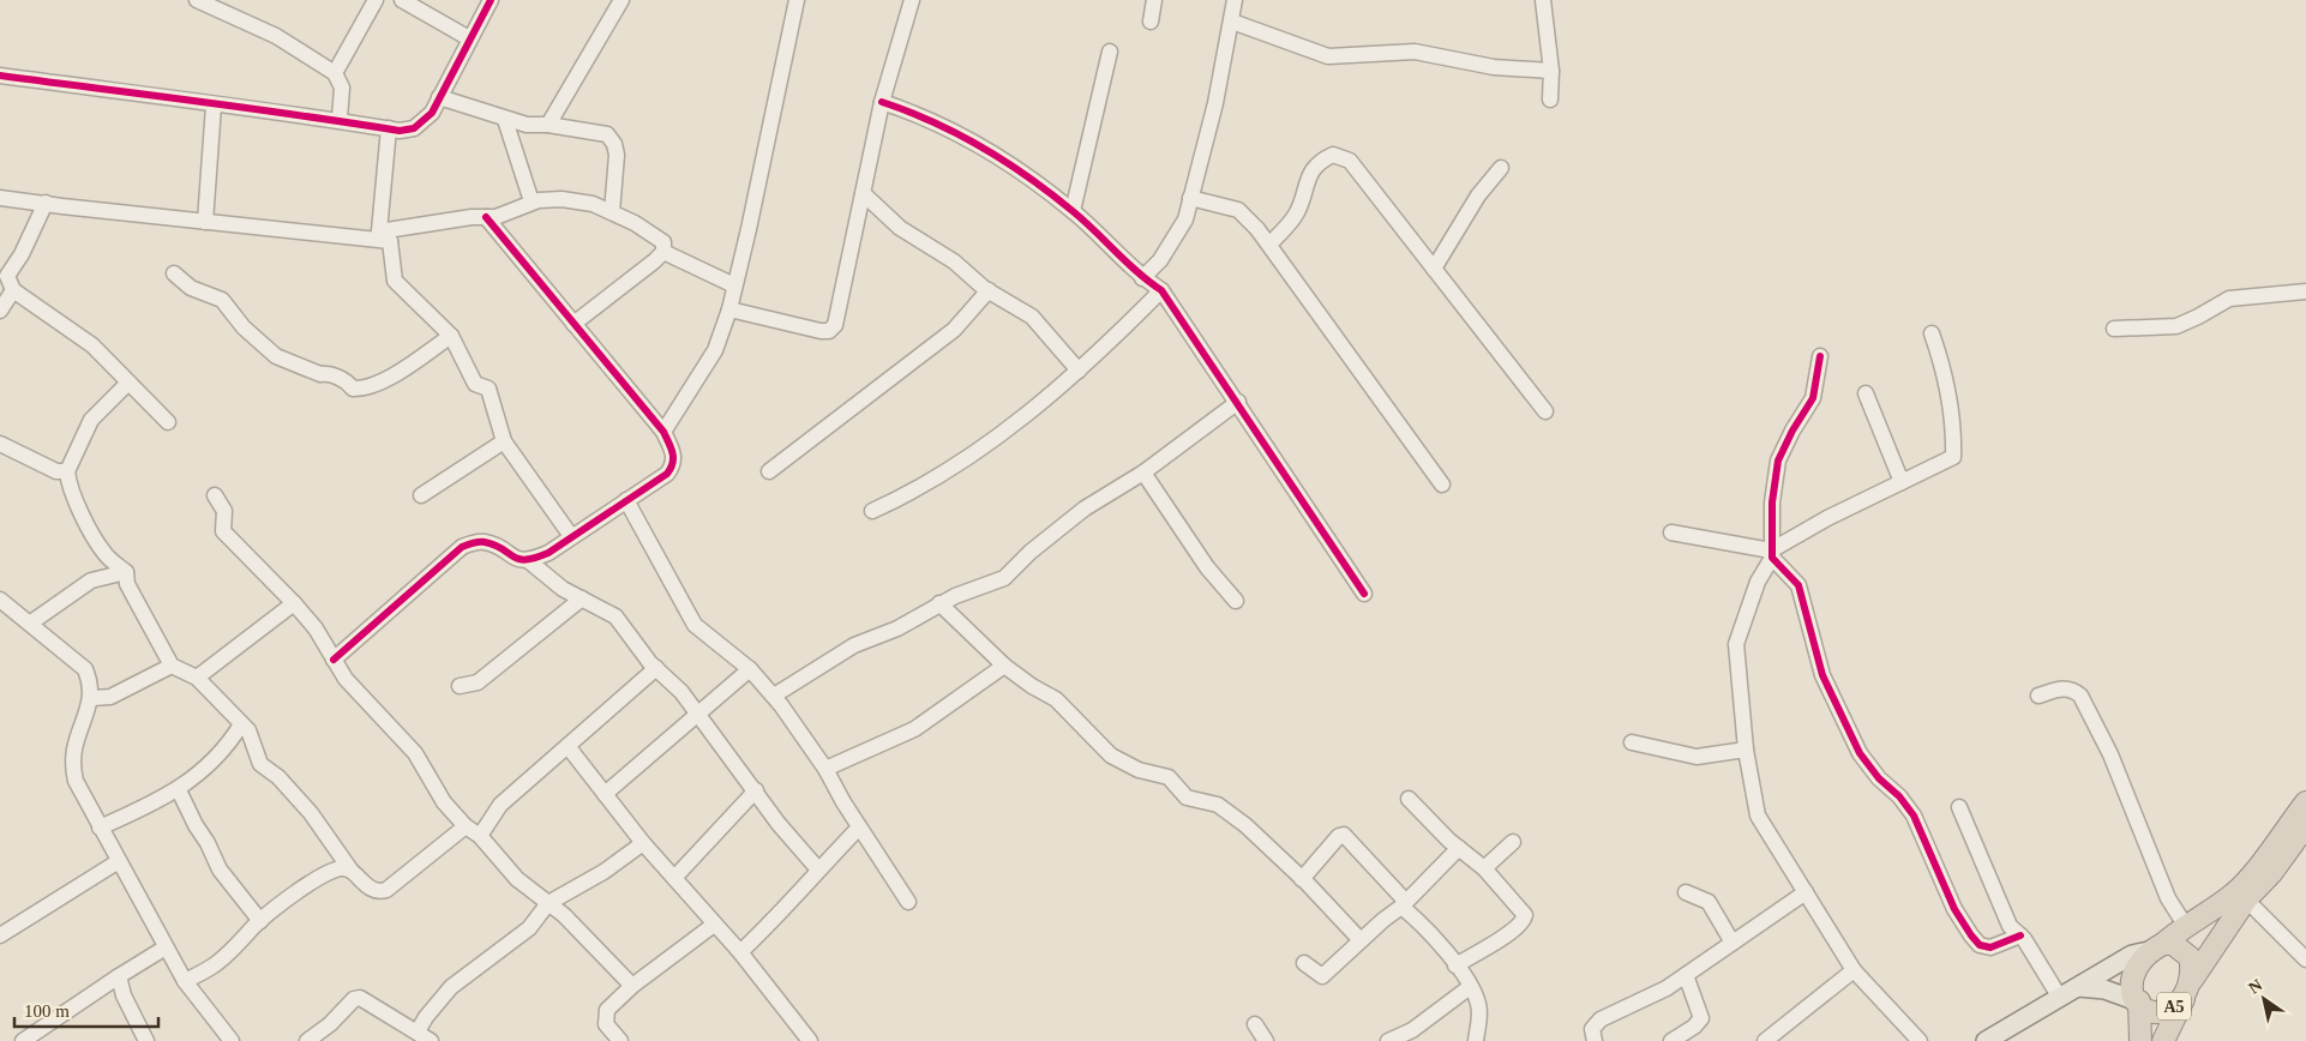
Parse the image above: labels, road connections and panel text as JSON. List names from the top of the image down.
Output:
{
  "streets": {
    "highway": ["A5"]
  },
  "scale_bar": "100 m",
  "north": "top left"
}
